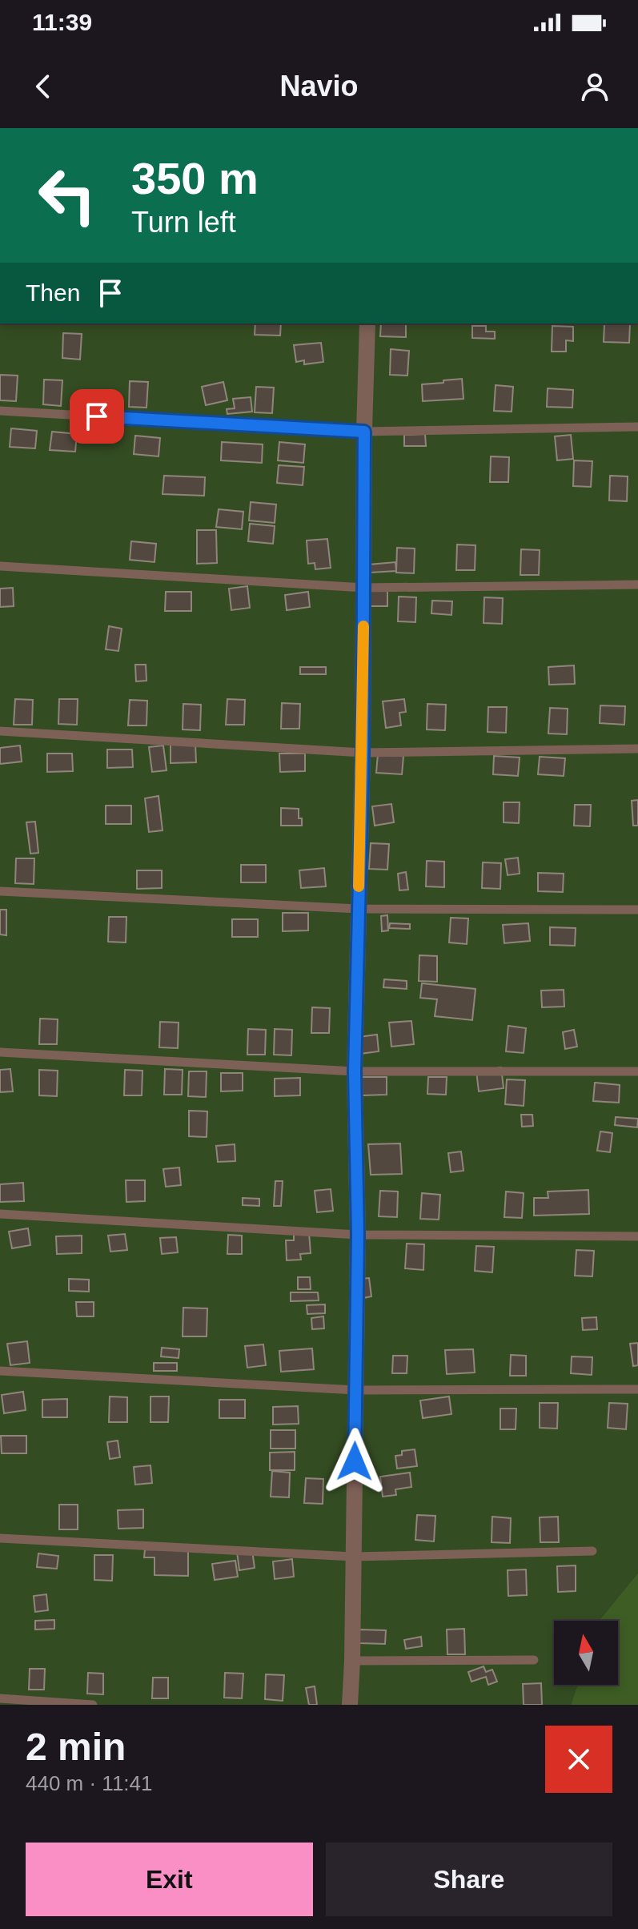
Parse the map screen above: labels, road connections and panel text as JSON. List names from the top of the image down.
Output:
{
  "north": "top",
  "page": {
    "status": "11:39",
    "header": "Navio",
    "turn": ["350 m", "Turn left"],
    "then": "Then",
    "heading": ["2 min", "440 m · 11:41"],
    "buttons": ["Exit", "Share"]
  }
}
